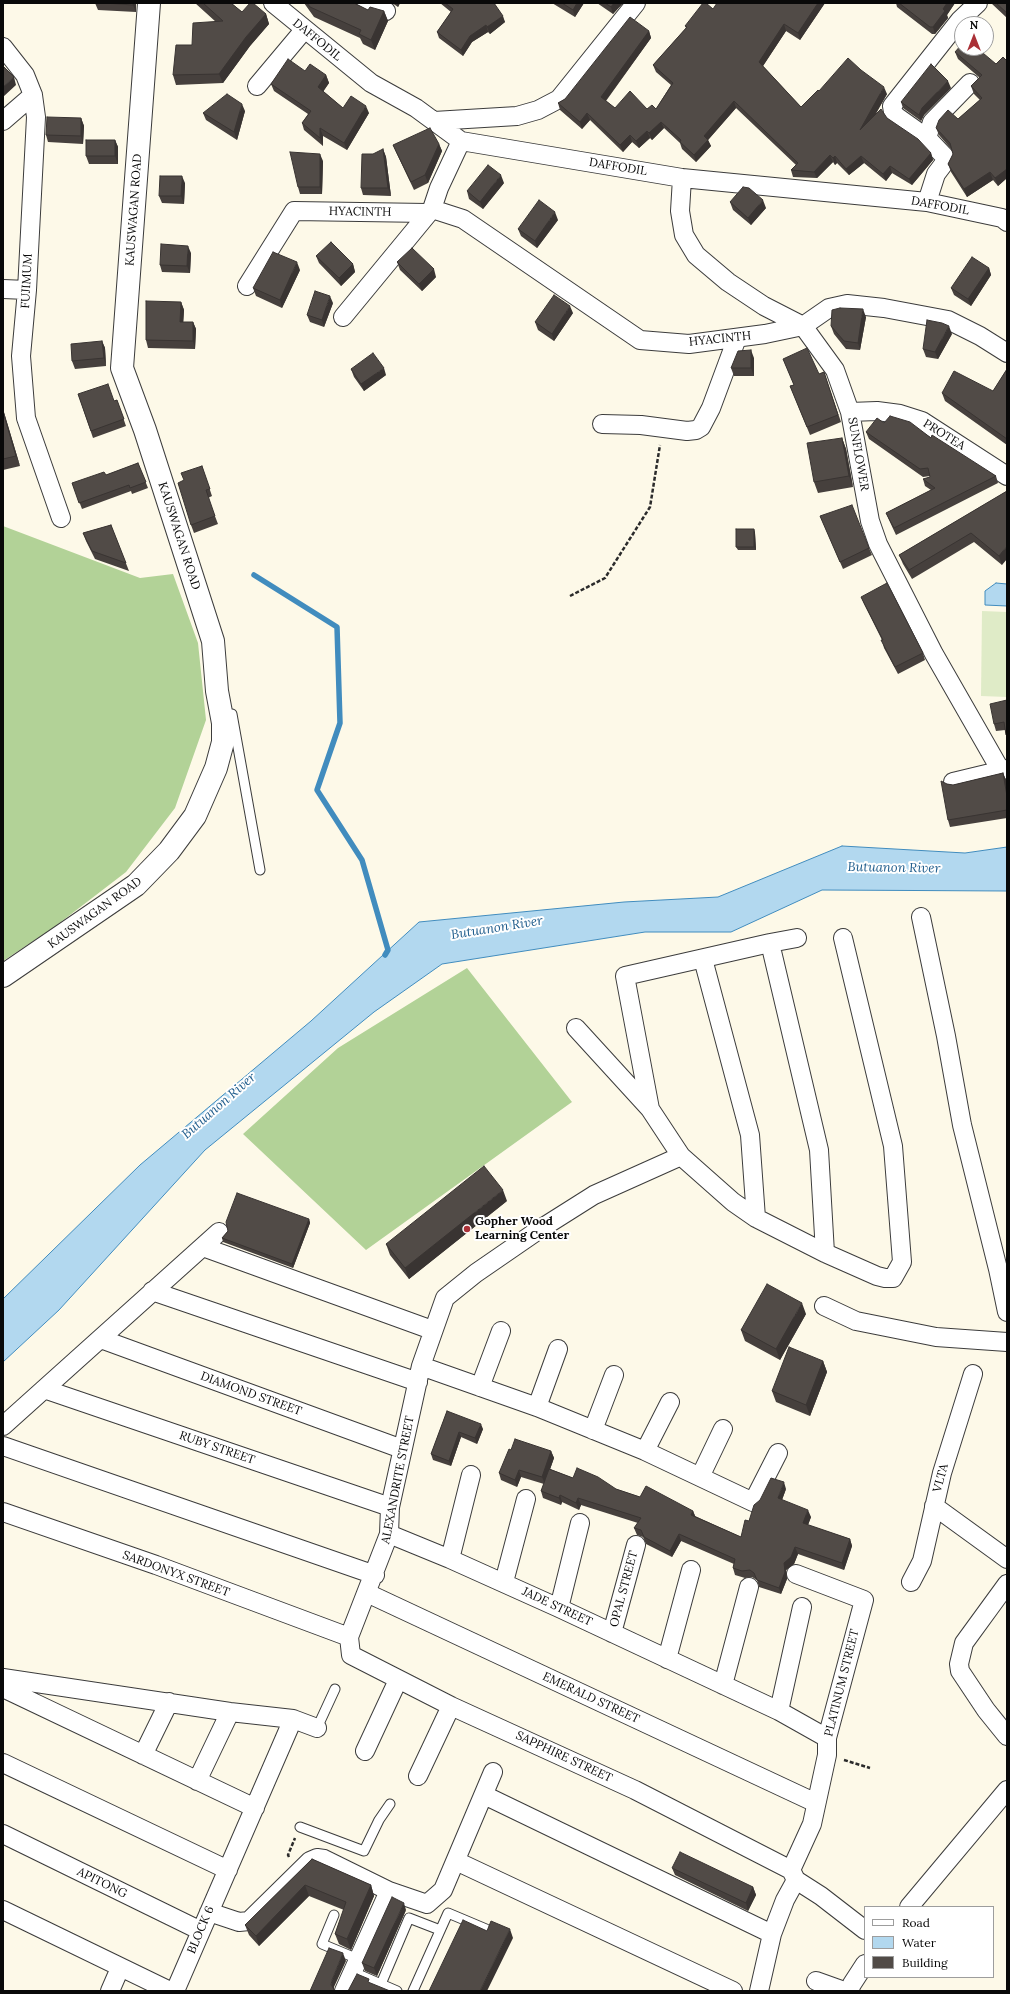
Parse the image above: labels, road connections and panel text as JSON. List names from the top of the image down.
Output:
{
  "streets": {
    "street": [
      "DAFFODIL",
      "KAUSWAGAN ROAD",
      "HYACINTH",
      "FUJIMUM",
      "PROTEA",
      "SUNFLOWER",
      "DIAMOND STREET",
      "RUBY STREET",
      "VLTA",
      "ALEXANDRITE STREET",
      "SARDONYX STREET",
      "OPAL STREET",
      "JADE STREET",
      "PLATINUM STREET",
      "EMERALD STREET",
      "SAPPHIRE STREET",
      "APITONG",
      "BLOCK 6"
    ]
  },
  "crossings": [
    ["DAFFODIL", "SUNFLOWER"],
    ["HYACINTH", "SUNFLOWER"],
    ["PROTEA", "SUNFLOWER"],
    ["DIAMOND STREET", "ALEXANDRITE STREET"],
    ["RUBY STREET", "ALEXANDRITE STREET"],
    ["ALEXANDRITE STREET", "SARDONYX STREET"],
    ["ALEXANDRITE STREET", "JADE STREET"],
    ["ALEXANDRITE STREET", "EMERALD STREET"],
    ["ALEXANDRITE STREET", "SAPPHIRE STREET"],
    ["SARDONYX STREET", "SAPPHIRE STREET"],
    ["OPAL STREET", "JADE STREET"],
    ["JADE STREET", "PLATINUM STREET"],
    ["PLATINUM STREET", "EMERALD STREET"],
    ["PLATINUM STREET", "SAPPHIRE STREET"],
    ["APITONG", "BLOCK 6"]
  ],
  "water": ["Butuanon River"],
  "places": ["Gopher Wood Learning Center"],
  "legend": ["Road", "Water", "Building"],
  "north": "top"
}
